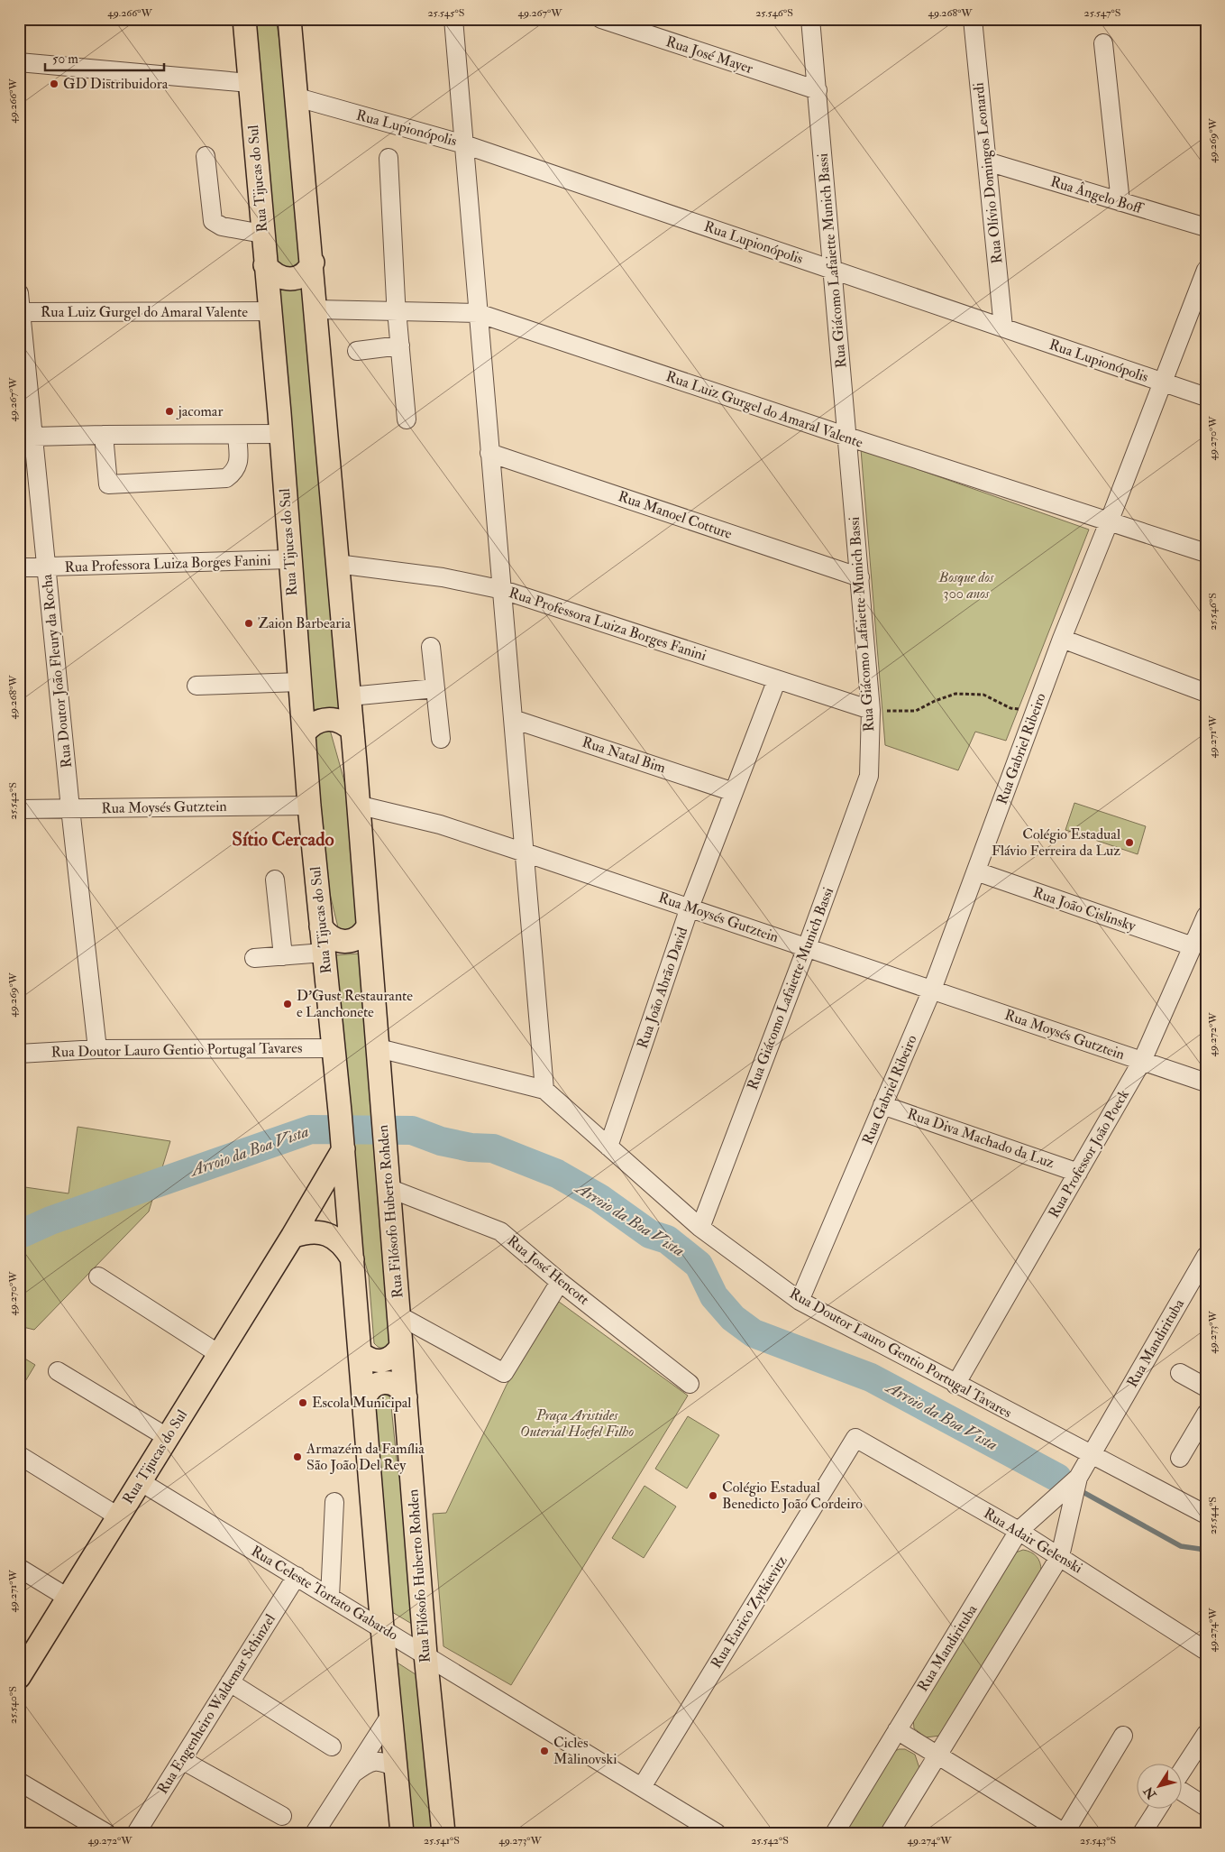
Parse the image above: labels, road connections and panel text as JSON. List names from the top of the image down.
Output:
{
  "streets": {
    "main road": ["Rua Tijucas do Sul", "Rua Filósofo Huberto Rohden"],
    "street": [
      "Rua José Mayer",
      "Rua Lupionópolis",
      "Rua Olívio Domingos Leonardi",
      "Rua Ângelo Boff",
      "Rua Giácomo Lafaiette Munich Bassi",
      "Rua Luiz Gurgel do Amaral Valente",
      "Rua Manoel Cotture",
      "Rua Professora Luiza Borges Fanini",
      "Rua Doutor João Fleury da Rocha",
      "Rua Gabriel Ribeiro",
      "Rua Natal Bim",
      "Rua Moysés Gutztein",
      "Rua João Cislinsky",
      "Rua João Abrão David",
      "Rua Doutor Lauro Gentio Portugal Tavares",
      "Rua Diva Machado da Luz",
      "Rua Professor João Poeck",
      "Rua José Hencott",
      "Rua Mandirituba",
      "Rua Adair Gelenski",
      "Rua Celeste Tortato Gabardo",
      "Rua Eurico Zytkievitz",
      "Rua Engenheiro Waldemar Schinzel"
    ]
  },
  "crossings": [
    ["Rua José Mayer", "Rua Giácomo Lafaiette Munich Bassi"],
    ["Rua Lupionópolis", "Rua Olívio Domingos Leonardi"],
    ["Rua Lupionópolis", "Rua Giácomo Lafaiette Munich Bassi"],
    ["Rua Lupionópolis", "Rua Gabriel Ribeiro"],
    ["Rua Olívio Domingos Leonardi", "Rua Ângelo Boff"],
    ["Rua Tijucas do Sul", "Rua Luiz Gurgel do Amaral Valente"],
    ["Rua Tijucas do Sul", "Rua Professora Luiza Borges Fanini"],
    ["Rua Tijucas do Sul", "Rua Moysés Gutztein"],
    ["Rua Tijucas do Sul", "Rua Doutor Lauro Gentio Portugal Tavares"],
    ["Rua Tijucas do Sul", "Rua Celeste Tortato Gabardo"],
    ["Rua Giácomo Lafaiette Munich Bassi", "Rua Luiz Gurgel do Amaral Valente"],
    ["Rua Giácomo Lafaiette Munich Bassi", "Rua Manoel Cotture"],
    ["Rua Giácomo Lafaiette Munich Bassi", "Rua Professora Luiza Borges Fanini"],
    ["Rua Giácomo Lafaiette Munich Bassi", "Rua Moysés Gutztein"],
    ["Rua Giácomo Lafaiette Munich Bassi", "Rua Doutor Lauro Gentio Portugal Tavares"],
    ["Rua Luiz Gurgel do Amaral Valente", "Rua Doutor João Fleury da Rocha"],
    ["Rua Luiz Gurgel do Amaral Valente", "Rua Gabriel Ribeiro"],
    ["Rua Professora Luiza Borges Fanini", "Rua Doutor João Fleury da Rocha"],
    ["Rua Professora Luiza Borges Fanini", "Rua João Abrão David"],
    ["Rua Doutor João Fleury da Rocha", "Rua Moysés Gutztein"],
    ["Rua Doutor João Fleury da Rocha", "Rua Doutor Lauro Gentio Portugal Tavares"],
    ["Rua Gabriel Ribeiro", "Rua Moysés Gutztein"],
    ["Rua Gabriel Ribeiro", "Rua João Cislinsky"],
    ["Rua Gabriel Ribeiro", "Rua Doutor Lauro Gentio Portugal Tavares"],
    ["Rua Gabriel Ribeiro", "Rua Diva Machado da Luz"],
    ["Rua Natal Bim", "Rua João Abrão David"],
    ["Rua Moysés Gutztein", "Rua João Abrão David"],
    ["Rua Moysés Gutztein", "Rua Professor João Poeck"],
    ["Rua João Cislinsky", "Rua Professor João Poeck"],
    ["Rua João Abrão David", "Rua Doutor Lauro Gentio Portugal Tavares"],
    ["Rua Doutor Lauro Gentio Portugal Tavares", "Rua Professor João Poeck"],
    ["Rua Doutor Lauro Gentio Portugal Tavares", "Rua Filósofo Huberto Rohden"],
    ["Rua Doutor Lauro Gentio Portugal Tavares", "Rua Mandirituba"],
    ["Rua Diva Machado da Luz", "Rua Professor João Poeck"],
    ["Rua Filósofo Huberto Rohden", "Rua José Hencott"],
    ["Rua Filósofo Huberto Rohden", "Rua Celeste Tortato Gabardo"],
    ["Rua Mandirituba", "Rua Adair Gelenski"],
    ["Rua Adair Gelenski", "Rua Eurico Zytkievitz"],
    ["Rua Celeste Tortato Gabardo", "Rua Eurico Zytkievitz"],
    ["Rua Celeste Tortato Gabardo", "Rua Engenheiro Waldemar Schinzel"]
  ],
  "districts": ["Sítio Cercado"],
  "water": ["Arroio da Boa Vista"],
  "parks": ["Bosque dos 300 anos", "Praça Aristides Outerial Hoefel Filho"],
  "places": [
    "GD Distribuidora",
    "jacomar",
    "Zaion Barbearia",
    "Colégio Estadual Flávio Ferreira da Luz",
    "D'Gust Restaurante e Lanchonete",
    "Escola Municipal",
    "Armazém da Família São João Del Rey",
    "Colégio Estadual Benedicto João Cordeiro",
    "Cicles Malinovski"
  ],
  "scale_bar": "50 m",
  "north": "bottom left",
  "coordinates": [
    "49.266°W",
    "25.545°S",
    "49.267°W",
    "25.546°S",
    "49.268°W",
    "25.547°S",
    "49.269°W",
    "49.270°W",
    "49.271°W",
    "25.542°S",
    "49.272°W",
    "49.273°W",
    "25.544°S",
    "49.274°W",
    "25.540°S",
    "25.541°S",
    "25.543°S"
  ]
}
